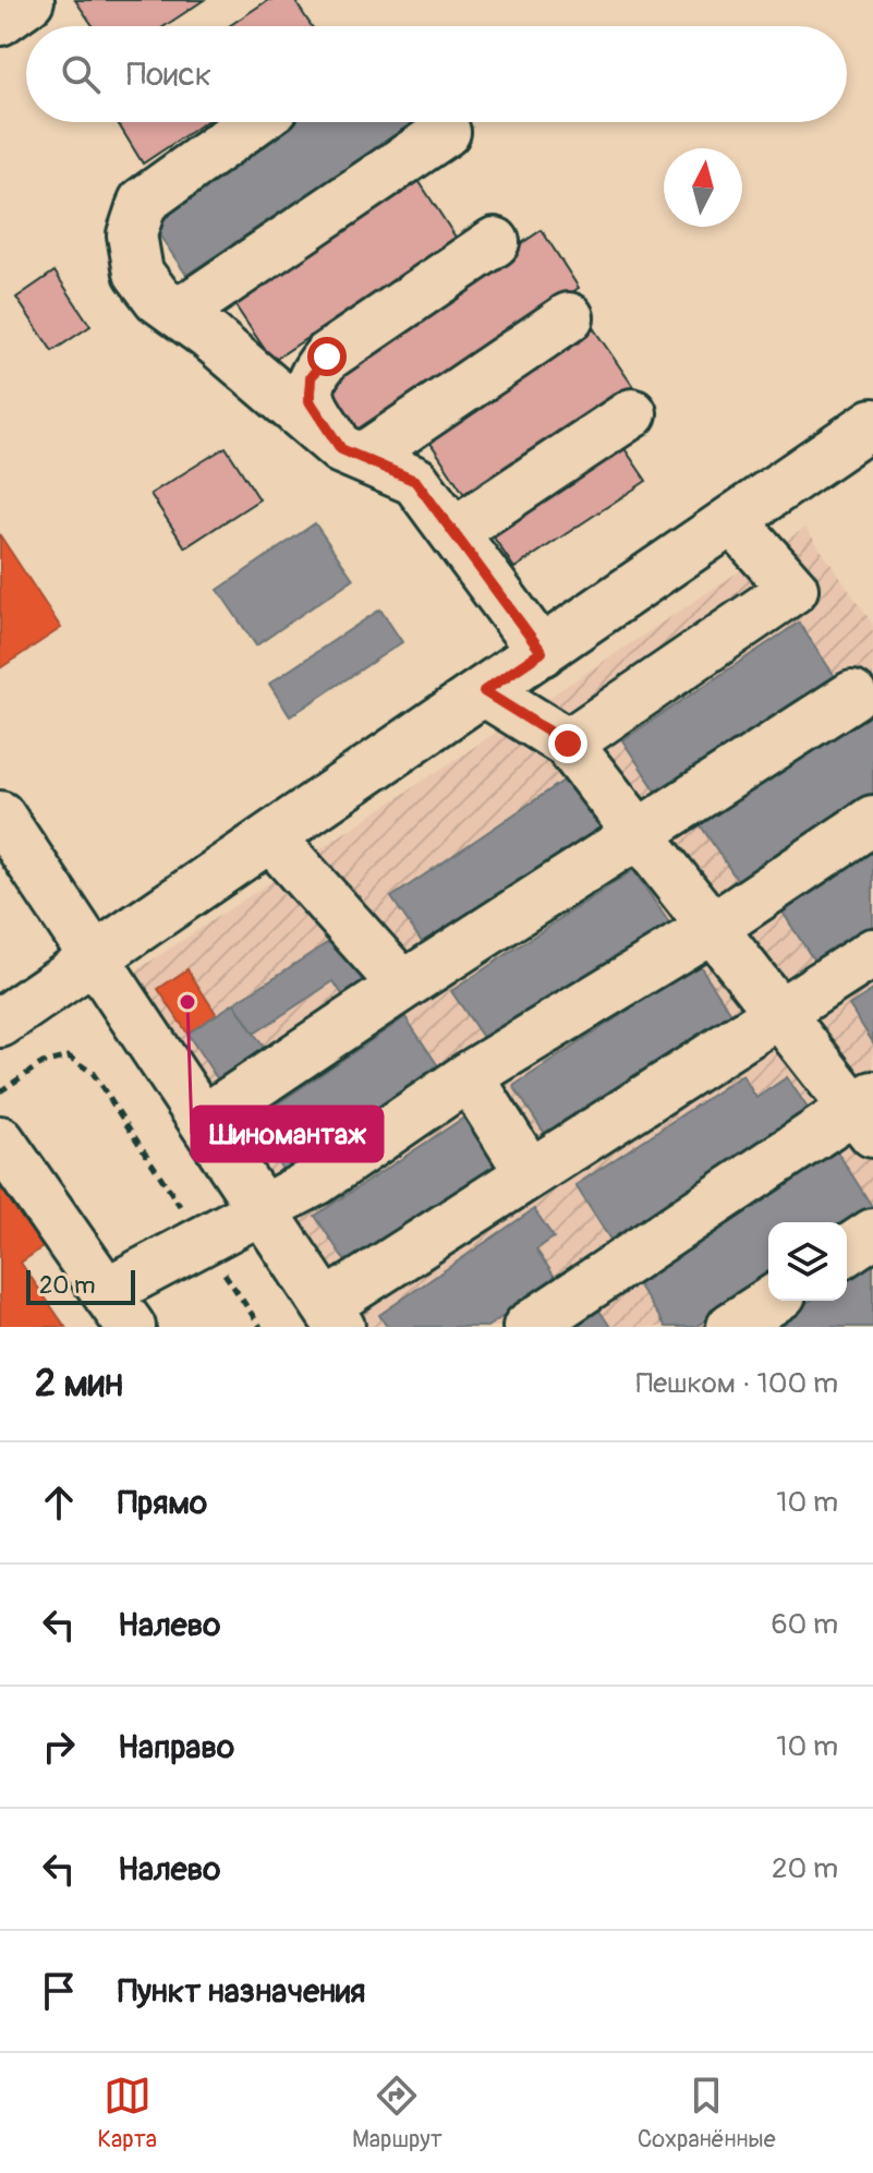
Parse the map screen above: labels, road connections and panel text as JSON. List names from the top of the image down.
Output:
{
  "places": ["Шиномантаж"],
  "scale_bar": "20 m",
  "north": "top",
  "page": {
    "search": "Поиск",
    "scale": "20 m",
    "heading": ["2 мин", "Пешком · 100 m"],
    "list": [
      ["Прямо", "10 m"],
      ["Налево", "60 m"],
      ["Направо", "10 m"],
      ["Налево", "20 m"],
      "Пункт назначения"
    ],
    "nav": ["Карта", "Маршрут", "Сохранённые"]
  }
}
